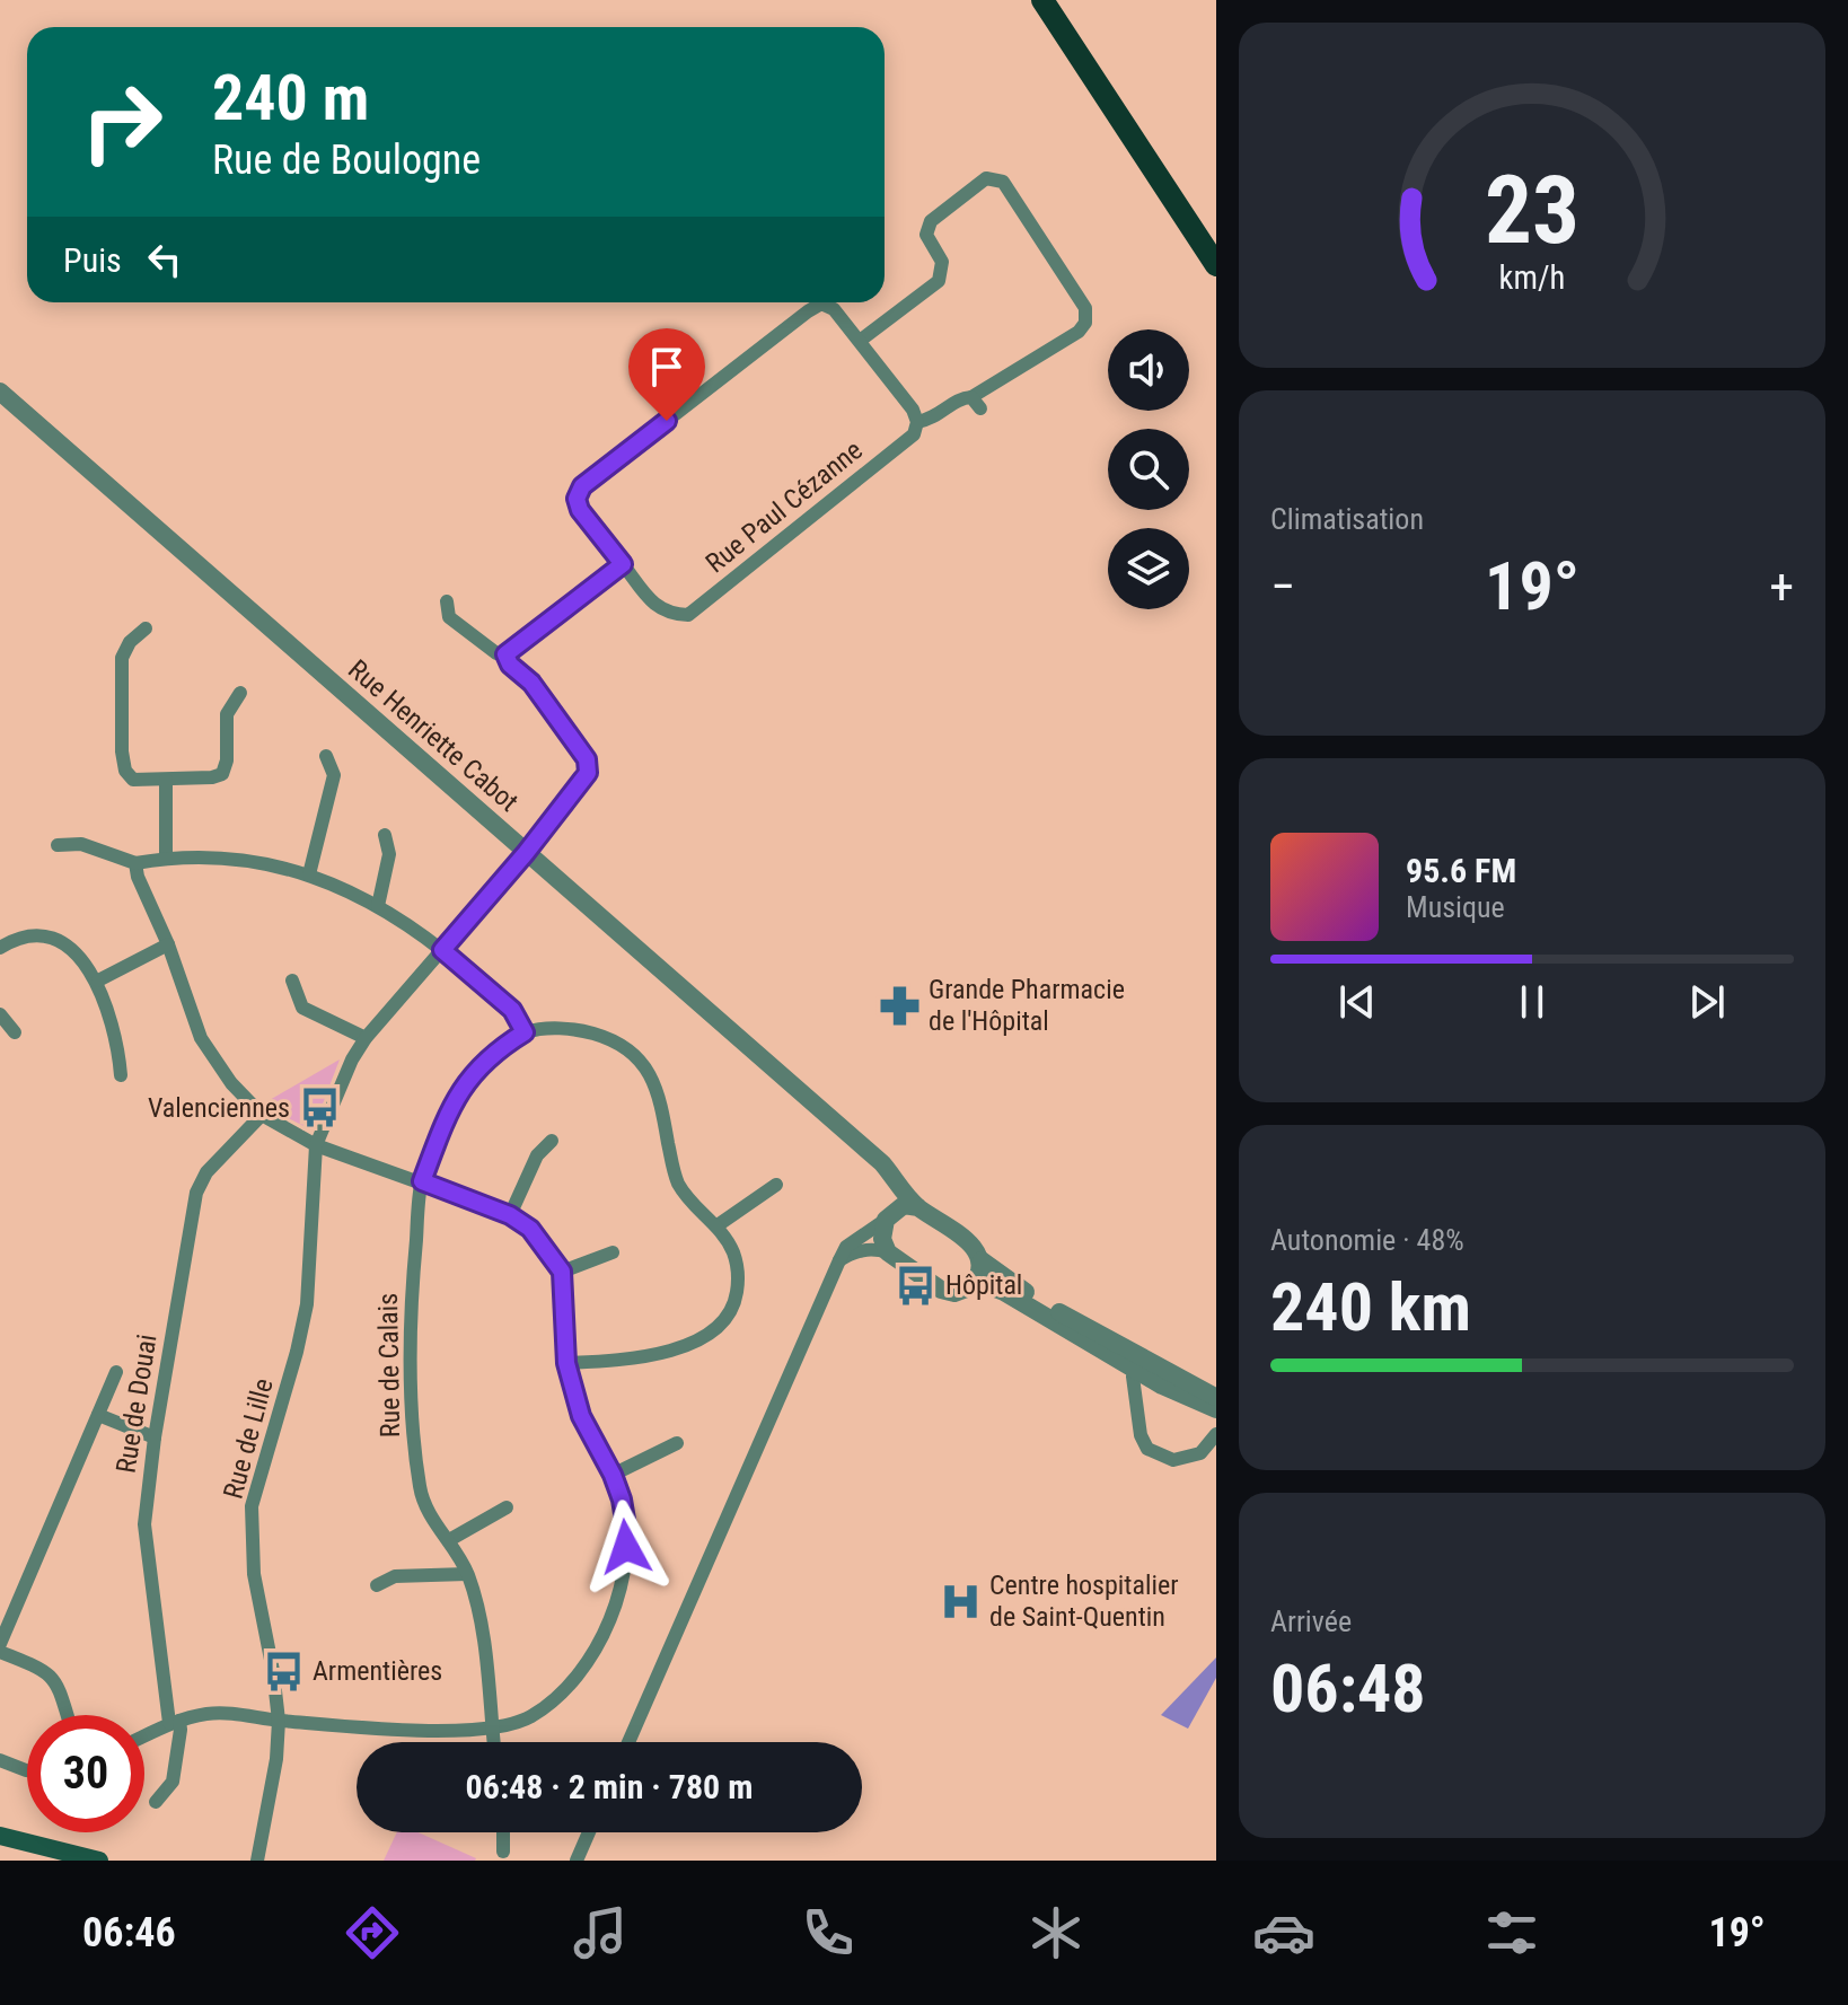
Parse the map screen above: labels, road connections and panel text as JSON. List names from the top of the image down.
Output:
{
  "streets": {
    "street": [
      "Rue Paul Cézanne",
      "Rue Henriette Cabot",
      "Rue de Calais",
      "Rue de Douai",
      "Rue de Lille"
    ]
  },
  "crossings": [
    ["Rue Henriette Cabot", "Rue de Lille"]
  ],
  "places": {
    "pharmacy": ["Grande Pharmacie de l'Hôpital"],
    "bus stop": ["Valenciennes", "Hôpital", "Armentières"],
    "hospital": ["Centre hospitalier de Saint-Quentin"]
  },
  "page": {
    "turn": ["240 m", "Rue de Boulogne"],
    "then": "Puis",
    "tile": [
      "Climatisation",
      ["Autonomie · 48%", "240 km"],
      ["Arrivée", "06:48"]
    ],
    "heat": ["−", "19°", "+"],
    "song": ["95.6 FM", "Musique"],
    "limit": "30",
    "trip": "06:48 · 2 min · 780 m",
    "tabs": ["06:46", "19°"],
    "gauge": ["23", "km/h"]
  }
}
